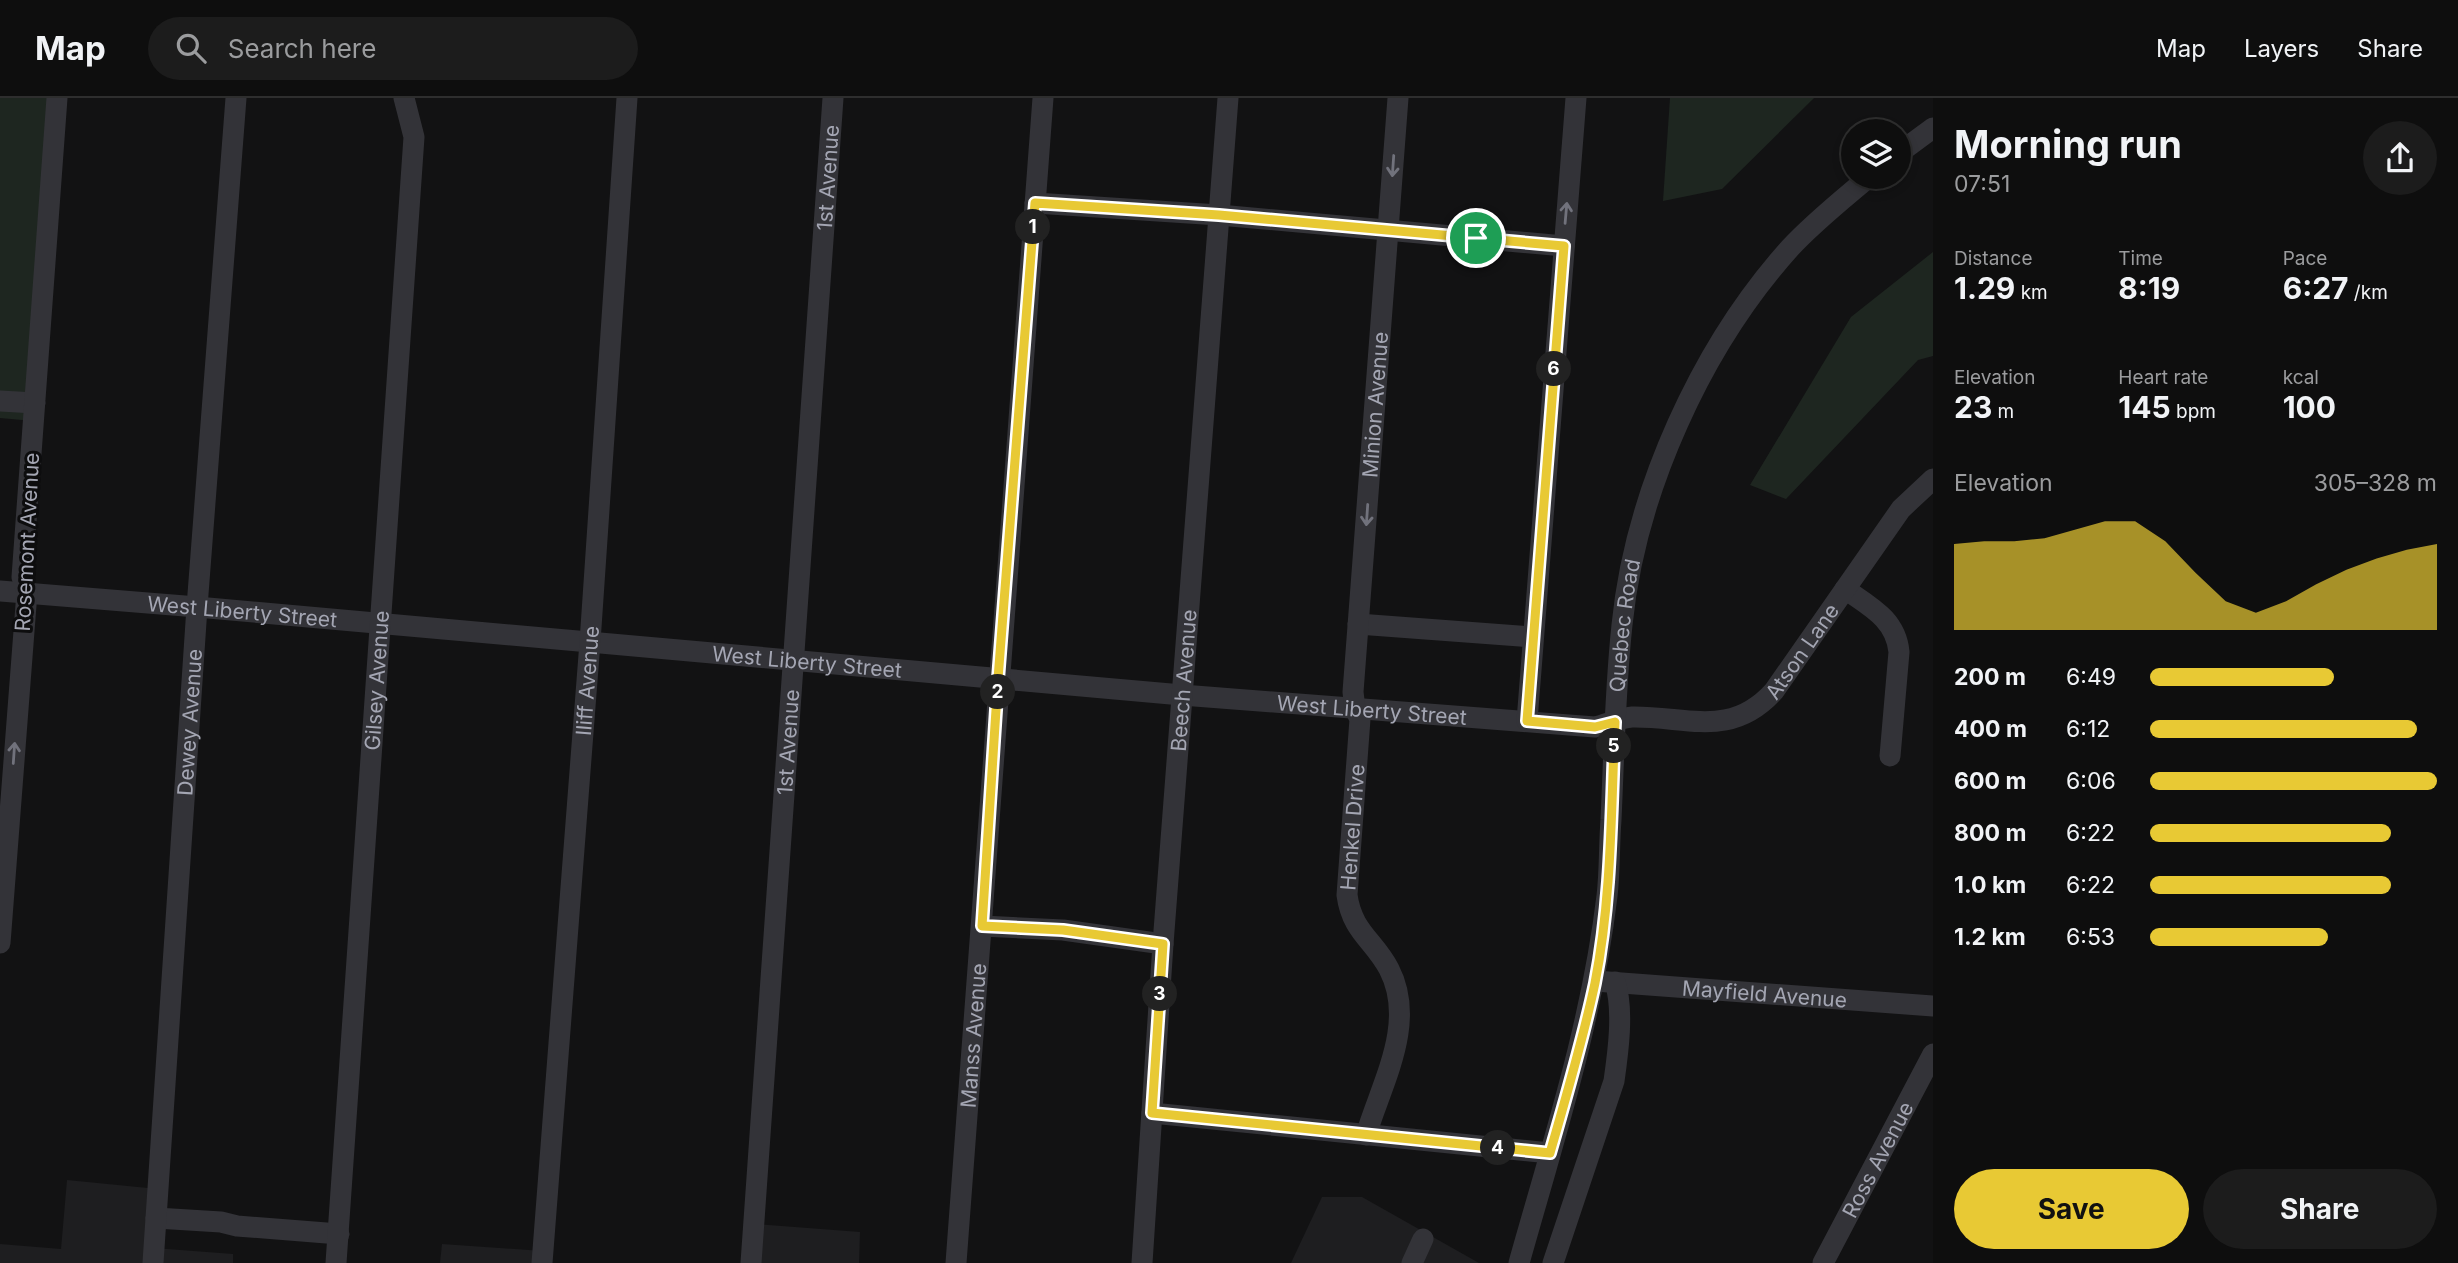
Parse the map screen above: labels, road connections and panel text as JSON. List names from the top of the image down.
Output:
{
  "streets": {
    "street": [
      "1st Avenue",
      "Minion Avenue",
      "Rosemont Avenue",
      "West Liberty Street",
      "Quebec Road",
      "Atson Lane",
      "Gilsey Avenue",
      "Beech Avenue",
      "Iliff Avenue",
      "Dewey Avenue",
      "Henkel Drive",
      "Mayfield Avenue",
      "Manss Avenue",
      "Ross Avenue"
    ]
  },
  "crossings": [
    ["1st Avenue", "West Liberty Street"],
    ["Minion Avenue", "West Liberty Street"],
    ["Minion Avenue", "Henkel Drive"],
    ["Rosemont Avenue", "West Liberty Street"],
    ["West Liberty Street", "Quebec Road"],
    ["West Liberty Street", "Atson Lane"],
    ["West Liberty Street", "Gilsey Avenue"],
    ["West Liberty Street", "Beech Avenue"],
    ["West Liberty Street", "Iliff Avenue"],
    ["West Liberty Street", "Dewey Avenue"],
    ["West Liberty Street", "Henkel Drive"],
    ["West Liberty Street", "Manss Avenue"],
    ["Quebec Road", "Atson Lane"],
    ["Quebec Road", "Mayfield Avenue"]
  ],
  "one_way": ["Rosemont Avenue"],
  "page": {
    "header": "Map",
    "search": "Search here",
    "nav": ["Map", "Layers", "Share"],
    "heading": ["Morning run", "07:51"],
    "pins": [
      "1",
      "6",
      "2",
      "5",
      "3",
      "4"
    ],
    "stats": [
      ["Distance", "1.29 km"],
      ["Time", "8:19"],
      ["Pace", "6:27 /km"],
      ["Elevation", "23 m"],
      ["Heart rate", "145 bpm"],
      ["kcal", "100"]
    ],
    "chart": ["Elevation", "305–328 m"],
    "list": [
      {
        "name": "200 m",
        "note": "6:49"
      },
      {
        "name": "400 m",
        "note": "6:12"
      },
      {
        "name": "600 m",
        "note": "6:06"
      },
      {
        "name": "800 m",
        "note": "6:22"
      },
      {
        "name": "1.0 km",
        "note": "6:22"
      },
      {
        "name": "1.2 km",
        "note": "6:53"
      }
    ],
    "buttons": ["Save", "Share"]
  }
}
